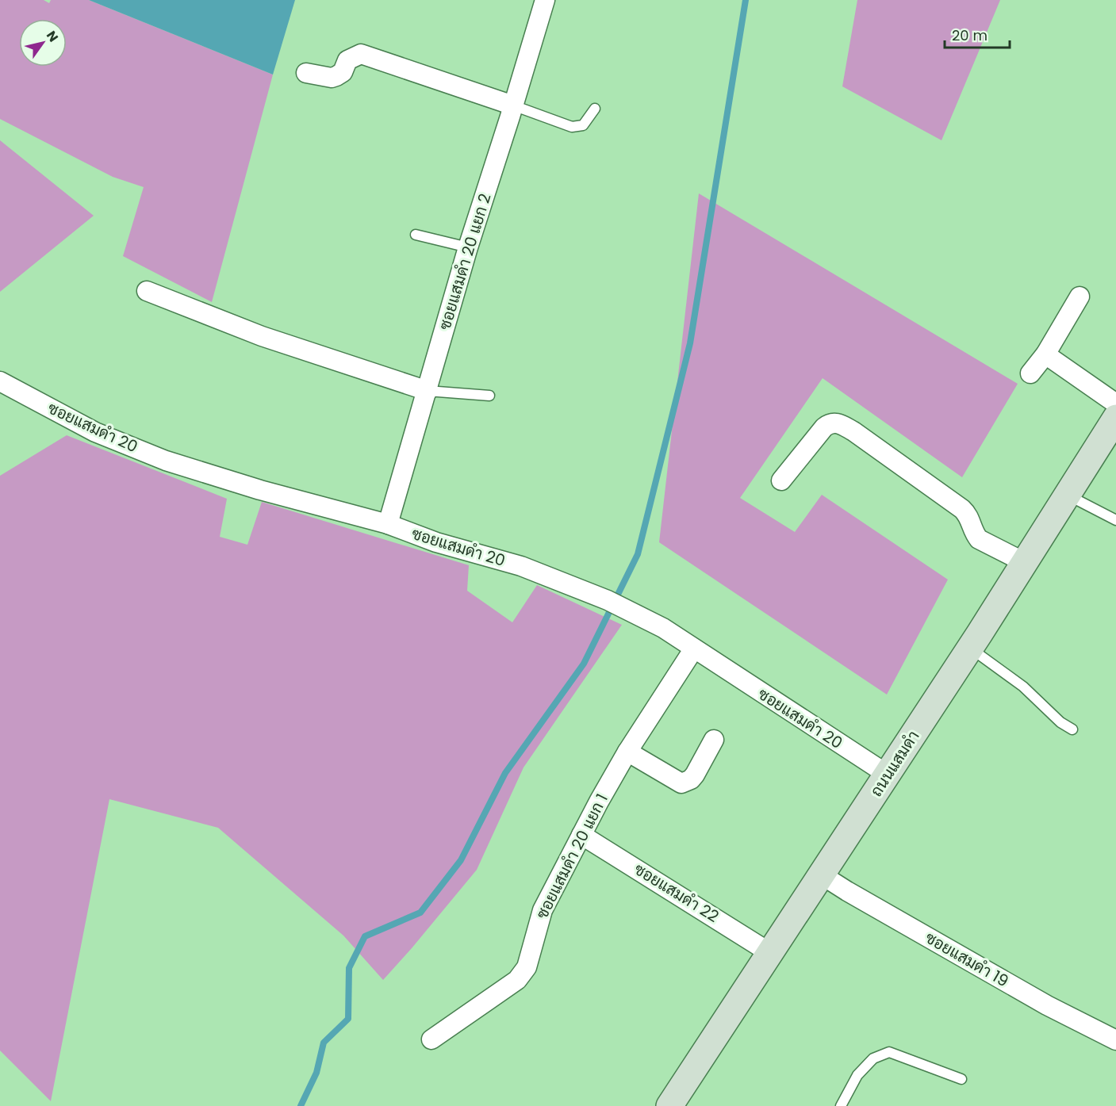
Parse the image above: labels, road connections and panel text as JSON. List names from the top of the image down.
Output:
{
  "streets": {
    "street": [
      "ซอยแสมดำ 20 แยก 2",
      "ซอยแสมดำ 20",
      "ถนนแสมดำ",
      "ซอยแสมดำ 20 แยก 1",
      "ซอยแสมดำ 22",
      "ซอยแสมดำ 19"
    ]
  },
  "crossings": [
    ["ซอยแสมดำ 20 แยก 2", "ซอยแสมดำ 20"],
    ["ซอยแสมดำ 20", "ถนนแสมดำ"],
    ["ซอยแสมดำ 20", "ซอยแสมดำ 20 แยก 1"],
    ["ถนนแสมดำ", "ซอยแสมดำ 22"],
    ["ถนนแสมดำ", "ซอยแสมดำ 19"],
    ["ซอยแสมดำ 20 แยก 1", "ซอยแสมดำ 22"]
  ],
  "scale_bar": "20 m",
  "north": "top right"
}
